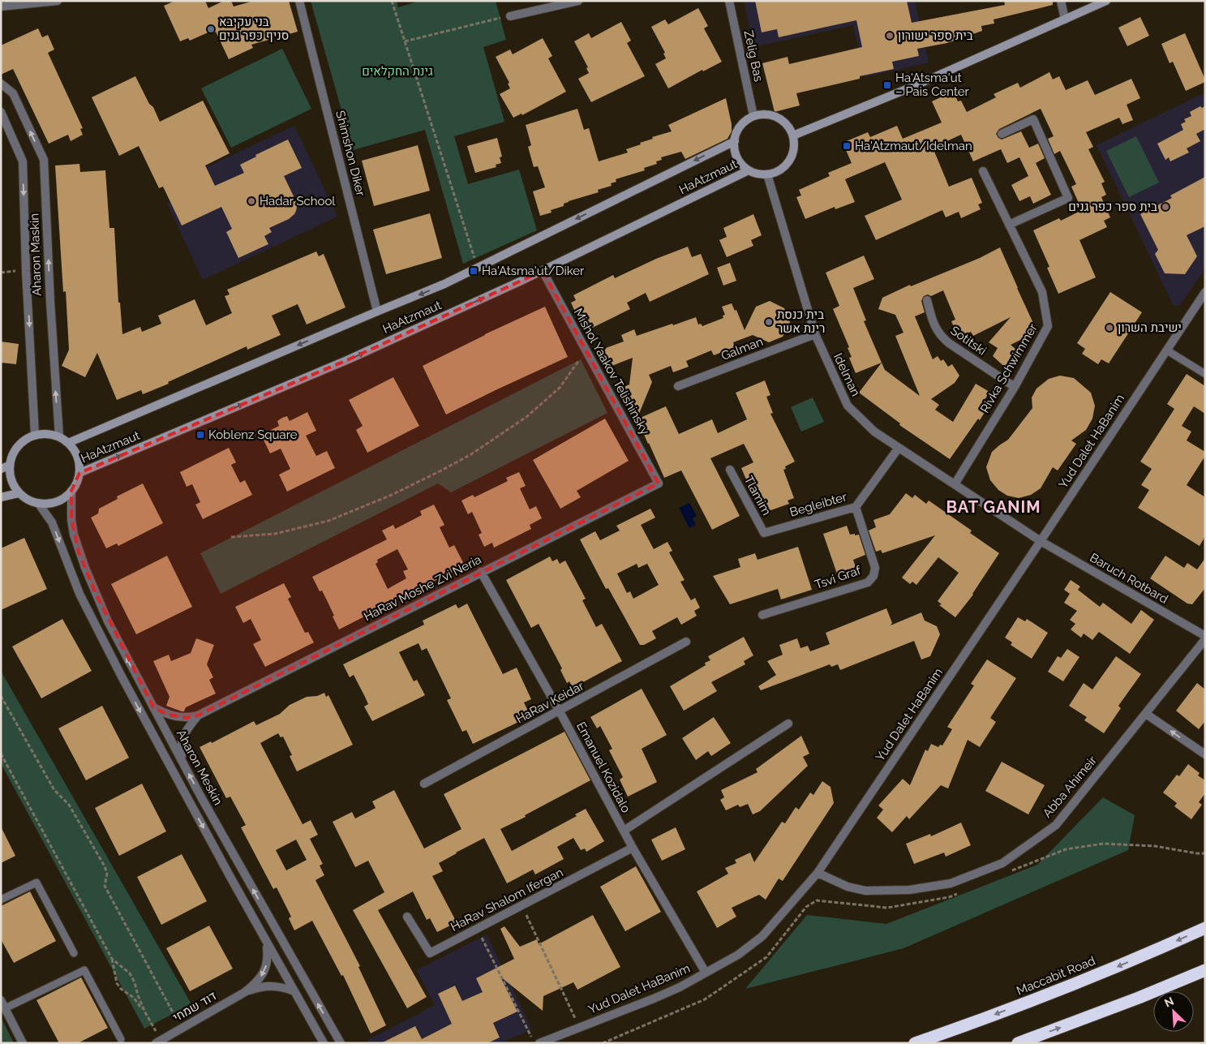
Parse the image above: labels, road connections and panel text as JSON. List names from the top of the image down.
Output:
{
  "streets": {
    "highway": ["Maccabit Road"],
    "main road": ["HaAtzmaut"],
    "street": [
      "Zelig Bas",
      "Shimshon Diker",
      "Aharon Maskin",
      "Sotitski",
      "Galman",
      "Rivka Schwimmer",
      "Mishol Yaakov Telishinsky",
      "Idelman",
      "Yud Dalet HaBanim",
      "Tlamim",
      "Begleibter",
      "Tsvi Graf",
      "Baruch Rotbard",
      "HaRav Moshe Zvi Neria",
      "HaRav Keidar",
      "Aharon Meskin",
      "Emanuel Kozidalo",
      "Abba Ahimeir",
      "HaRav Shalom Ifergan",
      "דוד שמחי"
    ]
  },
  "crossings": [
    ["Zelig Bas", "HaAtzmaut"],
    ["Zelig Bas", "Idelman"],
    ["Shimshon Diker", "HaAtzmaut"],
    ["HaAtzmaut", "Aharon Maskin"],
    ["HaAtzmaut", "Mishol Yaakov Telishinsky"],
    ["HaAtzmaut", "Idelman"],
    ["HaAtzmaut", "Aharon Meskin"],
    ["Aharon Maskin", "Aharon Meskin"],
    ["Sotitski", "Rivka Schwimmer"],
    ["Galman", "Idelman"],
    ["Rivka Schwimmer", "Idelman"],
    ["Mishol Yaakov Telishinsky", "HaRav Moshe Zvi Neria"],
    ["Idelman", "Yud Dalet HaBanim"],
    ["Idelman", "Begleibter"],
    ["Idelman", "Baruch Rotbard"],
    ["Yud Dalet HaBanim", "Baruch Rotbard"],
    ["Yud Dalet HaBanim", "Emanuel Kozidalo"],
    ["Yud Dalet HaBanim", "Abba Ahimeir"],
    ["Tlamim", "Begleibter"],
    ["Begleibter", "Tsvi Graf"],
    ["HaRav Moshe Zvi Neria", "Aharon Meskin"],
    ["HaRav Moshe Zvi Neria", "Emanuel Kozidalo"],
    ["HaRav Keidar", "Emanuel Kozidalo"],
    ["Aharon Meskin", "דוד שמחי"],
    ["Emanuel Kozidalo", "HaRav Shalom Ifergan"]
  ],
  "districts": ["BAT GANIM"],
  "parks": ["גינת החקלאים"],
  "places": {
    "other": [
      "בני עקיבא סניף כפר גנים",
      "בית ספר ישורון",
      "Hadar School",
      "בית ספר כפר גנים",
      "בית כנסת רינת אשר",
      "ישיבת השרון"
    ],
    "transit": [
      "Ha'Atsma'ut – Pais Center",
      "Ha'Atzmaut/Idelman",
      "Ha'Atsma'ut/Diker",
      "Koblenz Square"
    ]
  },
  "north": "top left"
}
